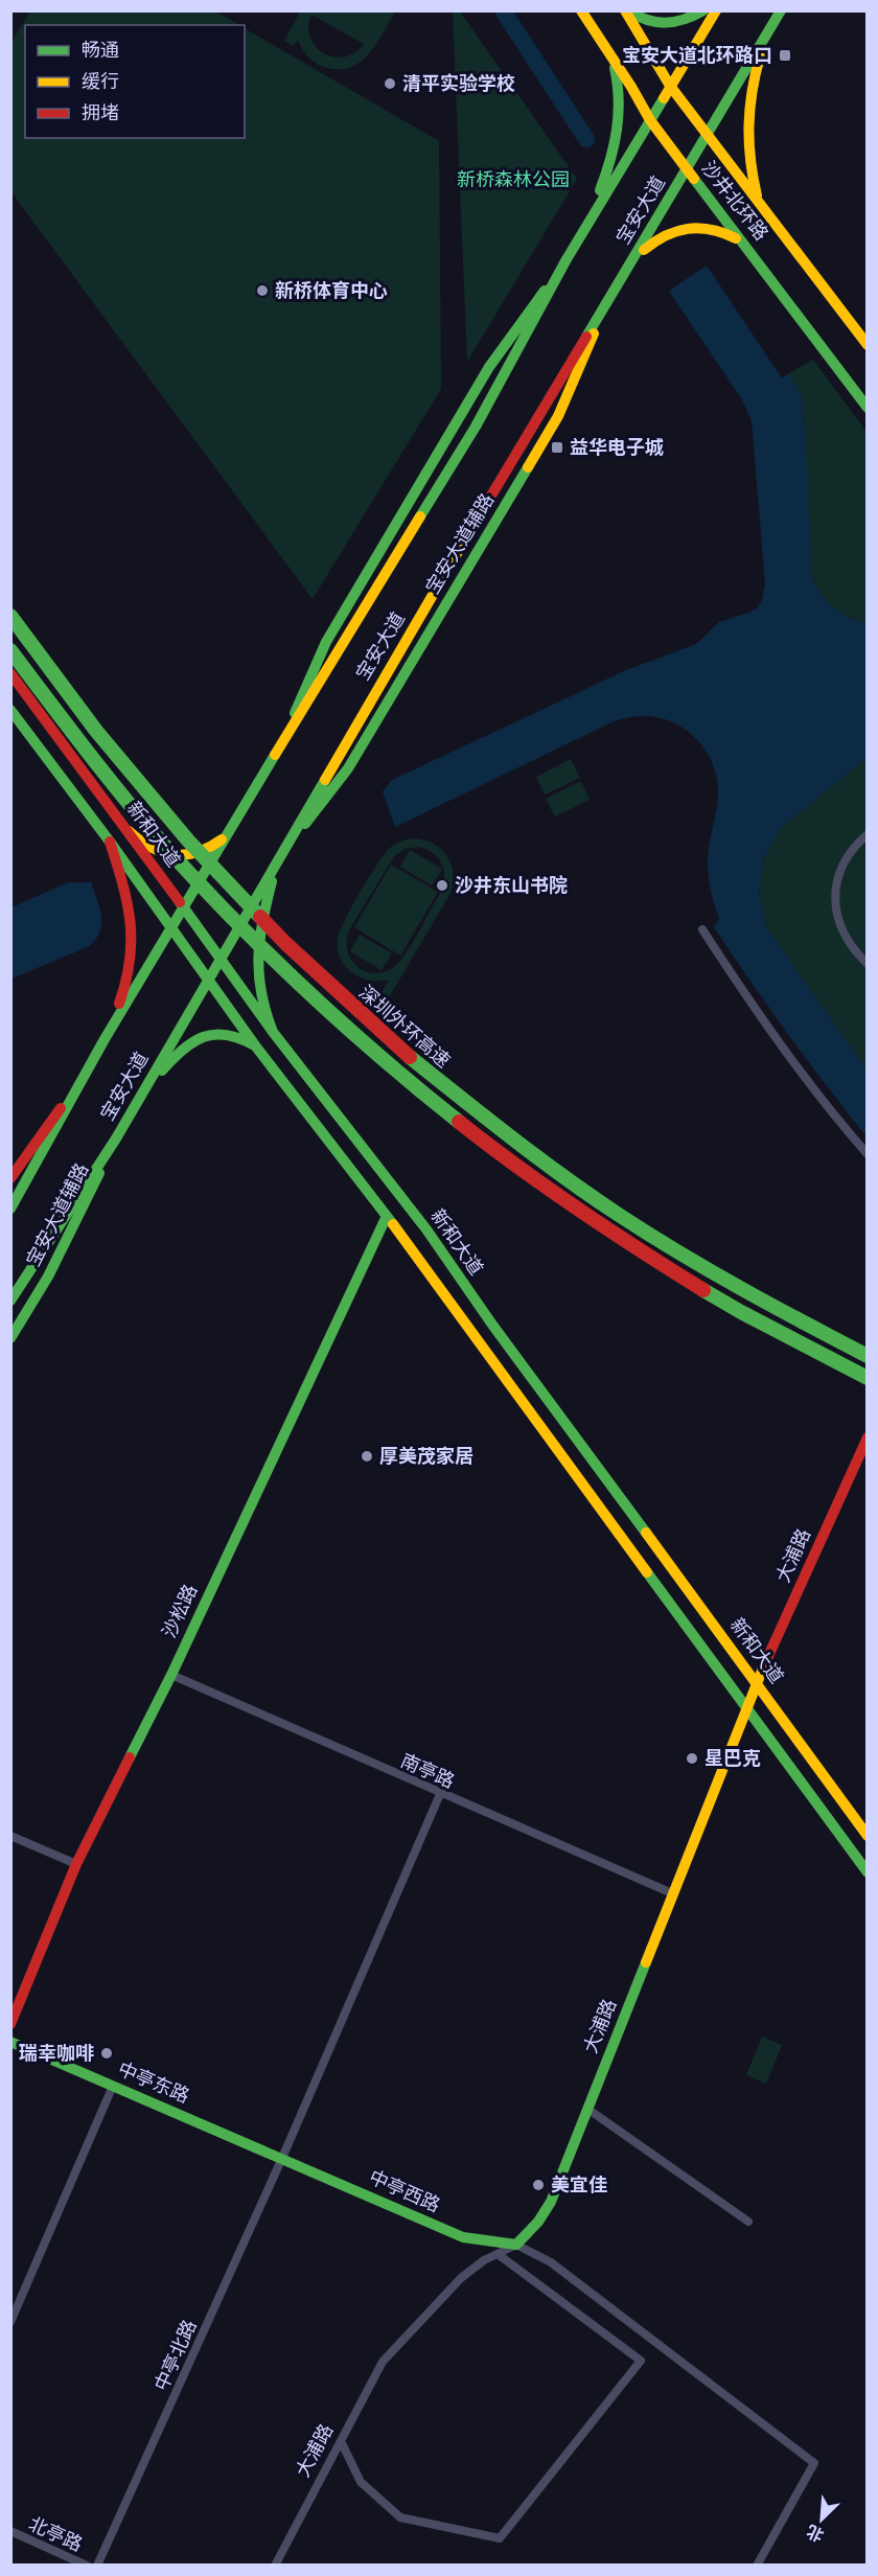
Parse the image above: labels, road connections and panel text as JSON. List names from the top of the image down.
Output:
{
  "streets": {
    "main road": [
      "沙井北环路",
      "宝安大道",
      "宝安大道辅路",
      "新和大道",
      "深圳外环高速",
      "大浦路",
      "沙松路",
      "中亭东路",
      "中亭西路"
    ],
    "street": ["南亭路", "中亭北路", "北亭路"]
  },
  "crossings": [
    ["沙井北环路", "宝安大道"],
    ["宝安大道", "宝安大道辅路"],
    ["宝安大道", "新和大道"],
    ["新和大道", "大浦路"],
    ["大浦路", "南亭路"],
    ["大浦路", "中亭西路"],
    ["沙松路", "南亭路"],
    ["南亭路", "中亭北路"],
    ["中亭东路", "中亭西路"],
    ["中亭东路", "中亭北路"],
    ["中亭西路", "中亭北路"]
  ],
  "parks": ["新桥森林公园"],
  "places": {
    "transit": ["宝安大道北环路口", "益华电子城"],
    "other": [
      "清平实验学校",
      "新桥体育中心",
      "沙井东山书院",
      "厚美茂家居",
      "星巴克",
      "瑞幸咖啡",
      "美宜佳"
    ]
  },
  "legend": ["畅通", "缓行", "拥堵"],
  "north": "bottom left"
}
